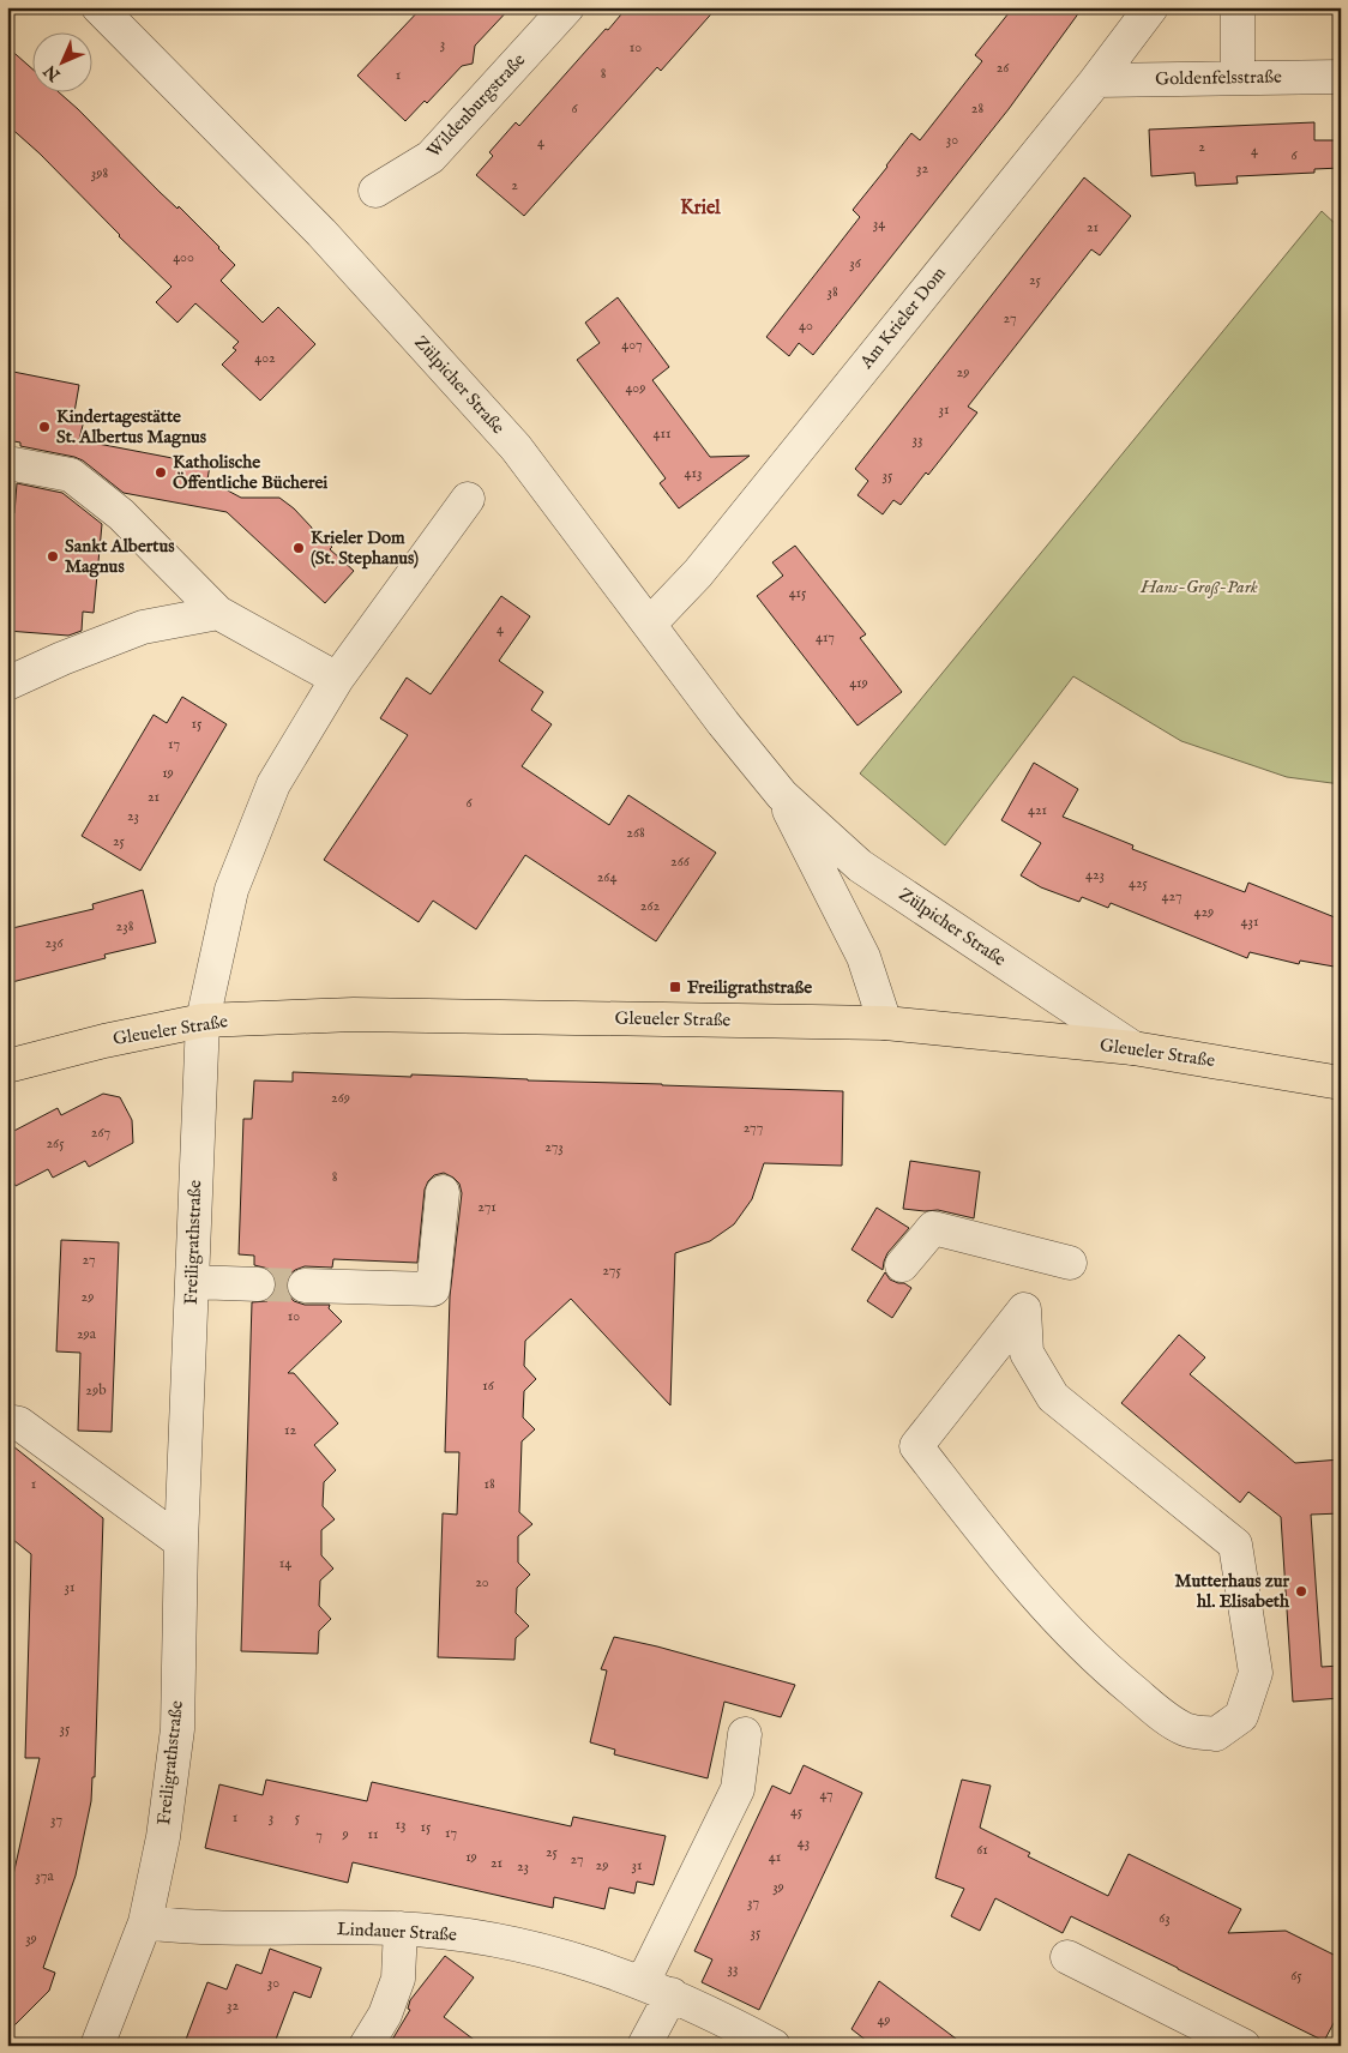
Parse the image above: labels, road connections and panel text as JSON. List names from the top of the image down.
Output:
{
  "streets": {
    "main road": ["Gleueler Straße"],
    "street": [
      "Goldenfelsstraße",
      "Wildenburgstraße",
      "Am Krieler Dom",
      "Zülpicher Straße",
      "Freiligrathstraße",
      "Lindauer Straße"
    ]
  },
  "crossings": [
    ["Goldenfelsstraße", "Am Krieler Dom"],
    ["Am Krieler Dom", "Zülpicher Straße"],
    ["Zülpicher Straße", "Gleueler Straße"],
    ["Gleueler Straße", "Freiligrathstraße"],
    ["Freiligrathstraße", "Lindauer Straße"]
  ],
  "districts": ["Kriel"],
  "parks": ["Hans-Groß-Park"],
  "places": {
    "other": [
      "Kindertagestätte St. Albertus Magnus",
      "Katholische Öffentliche Bücherei",
      "Krieler Dom (St. Stephanus)",
      "Sankt Albertus Magnus",
      "Mutterhaus zur hl. Elisabeth"
    ],
    "transit": ["Freiligrathstraße"]
  },
  "house_numbers": [
    "3",
    "10",
    "26",
    "8",
    "1",
    "6",
    "28",
    "30",
    "4",
    "2",
    "4",
    "6",
    "32",
    "398",
    "2",
    "34",
    "21",
    "400",
    "36",
    "25",
    "38",
    "27",
    "40",
    "407",
    "402",
    "29",
    "409",
    "31",
    "411",
    "33",
    "413",
    "35",
    "415",
    "4",
    "417",
    "419",
    "15",
    "17",
    "19",
    "21",
    "6",
    "421",
    "23",
    "268",
    "25",
    "266",
    "423",
    "264",
    "425",
    "427",
    "262",
    "429",
    "431",
    "238",
    "236",
    "269",
    "277",
    "267",
    "265",
    "273",
    "8",
    "271",
    "27",
    "275",
    "29",
    "10",
    "29a",
    "16",
    "29b",
    "12",
    "1",
    "18",
    "14",
    "20",
    "31",
    "35",
    "47",
    "45",
    "1",
    "3",
    "5",
    "37",
    "13",
    "15",
    "17",
    "9",
    "11",
    "7",
    "43",
    "61",
    "25",
    "19",
    "41",
    "27",
    "21",
    "29",
    "31",
    "23",
    "37a",
    "39",
    "37",
    "63",
    "35",
    "39",
    "33",
    "65",
    "30",
    "32",
    "49"
  ],
  "north": "bottom left"
}
